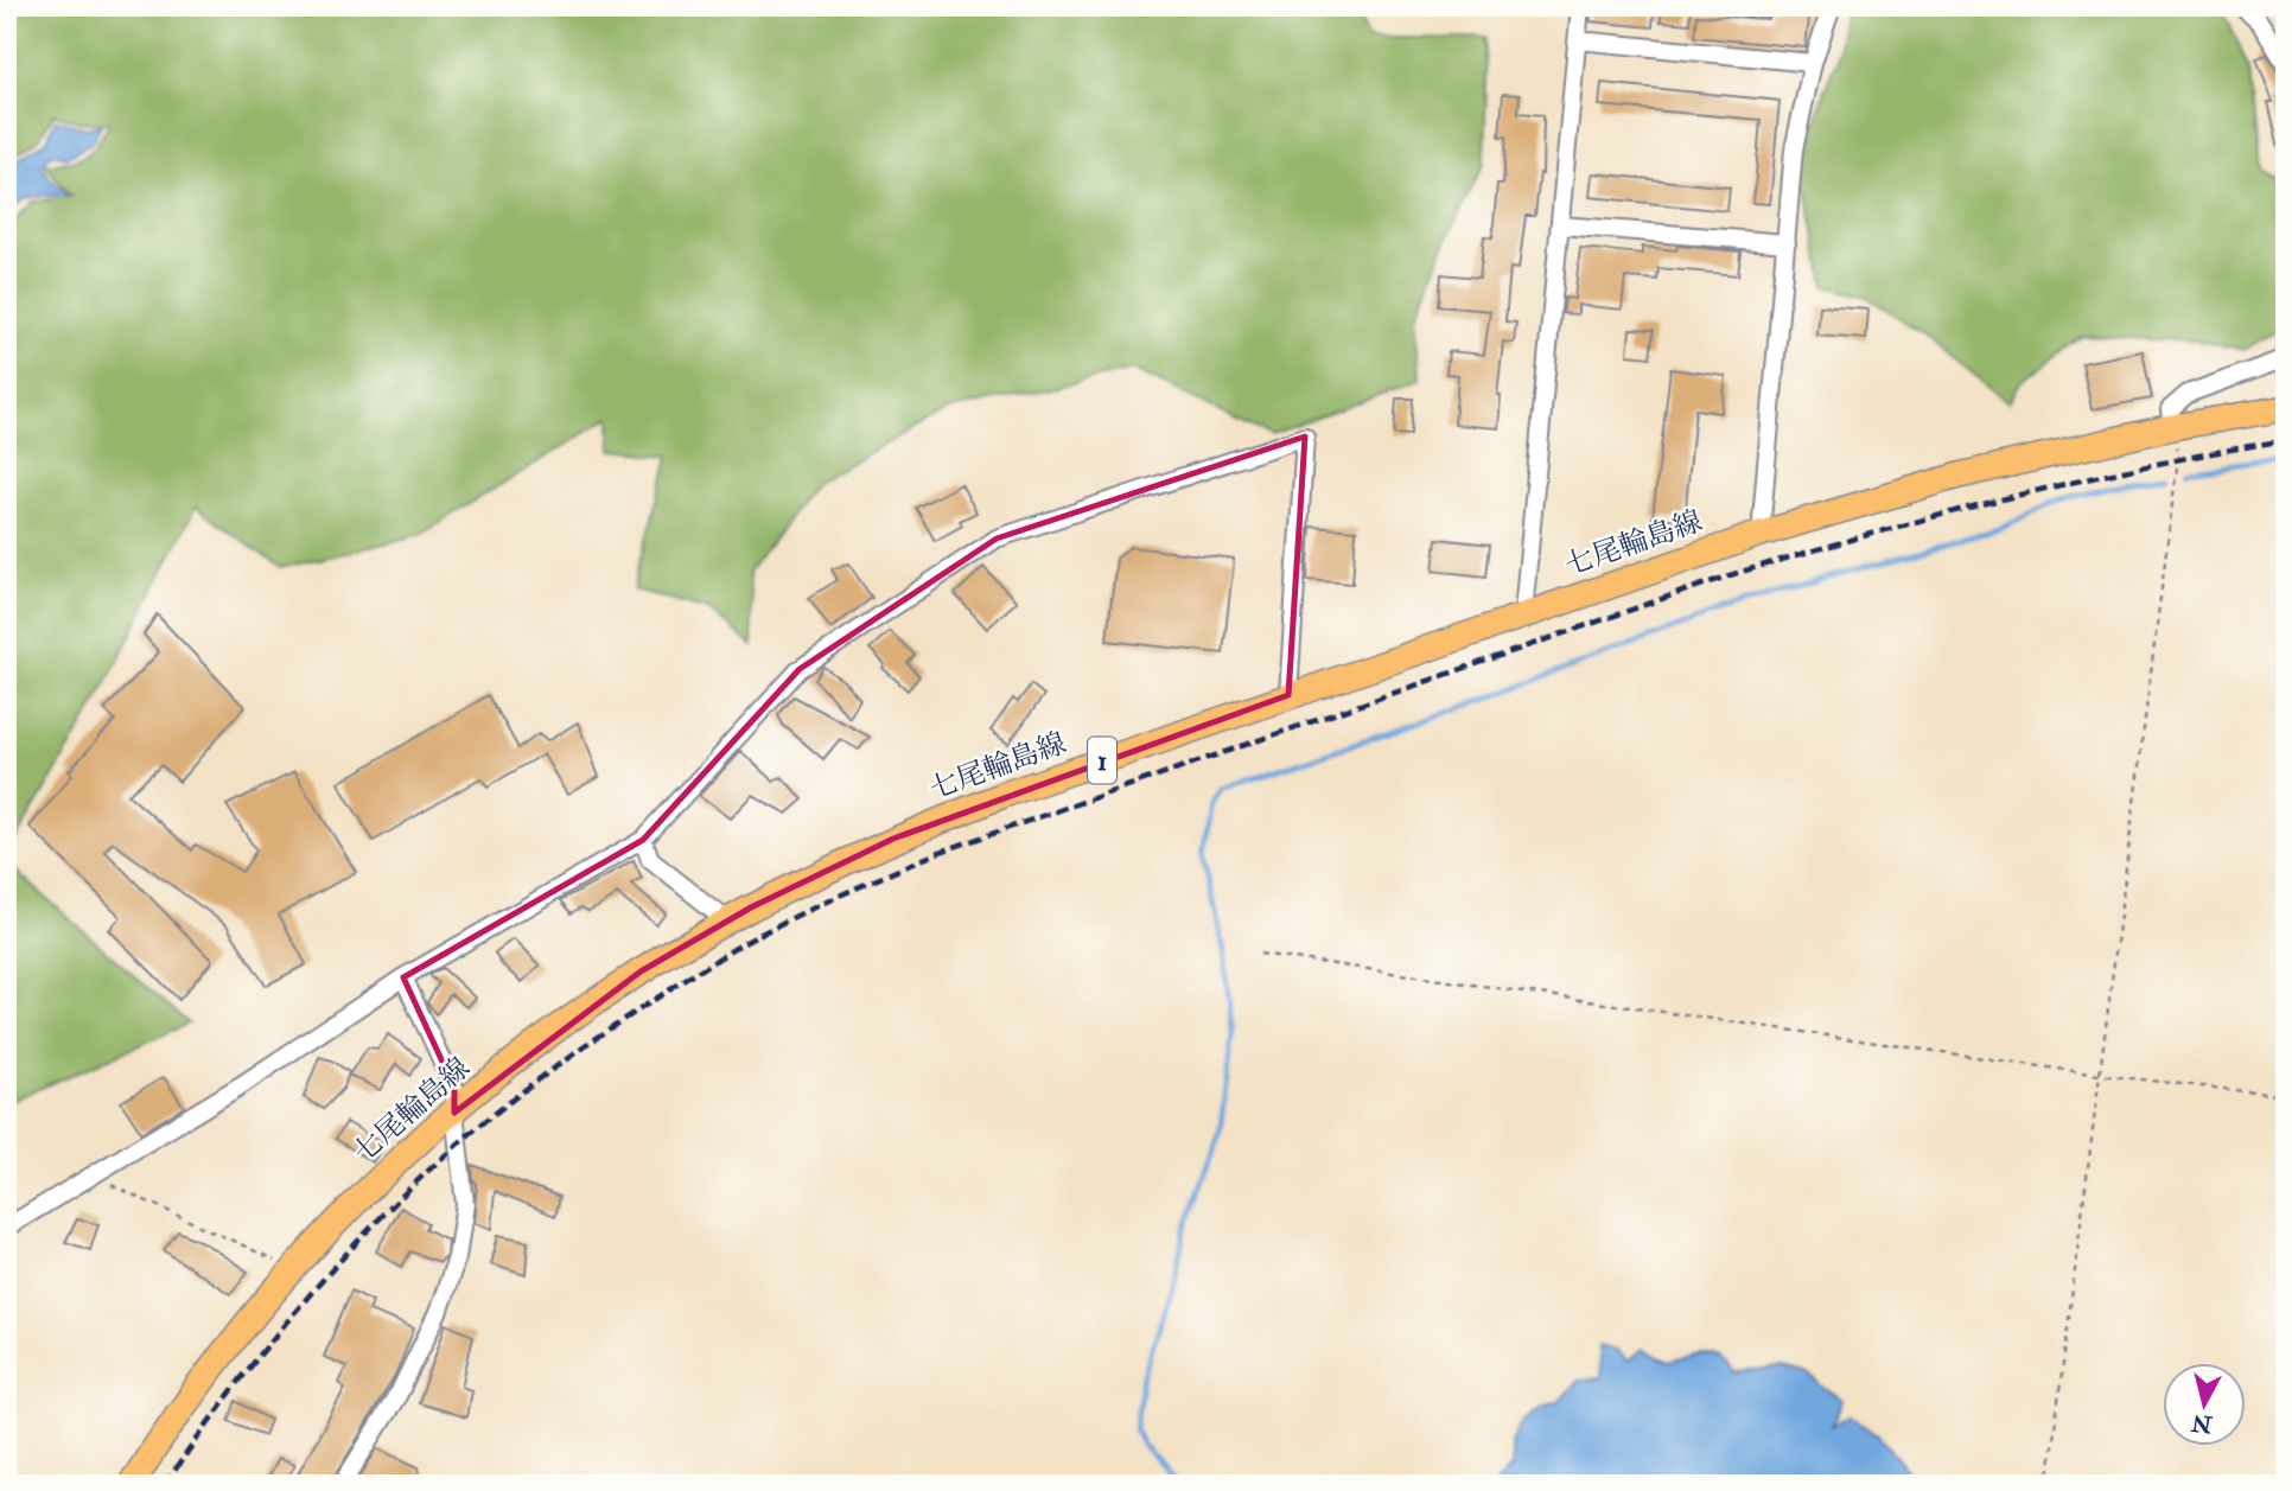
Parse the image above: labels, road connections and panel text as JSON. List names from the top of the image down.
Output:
{
  "streets": {
    "main road": ["七尾輪島線", "1"]
  },
  "north": "bottom"
}
